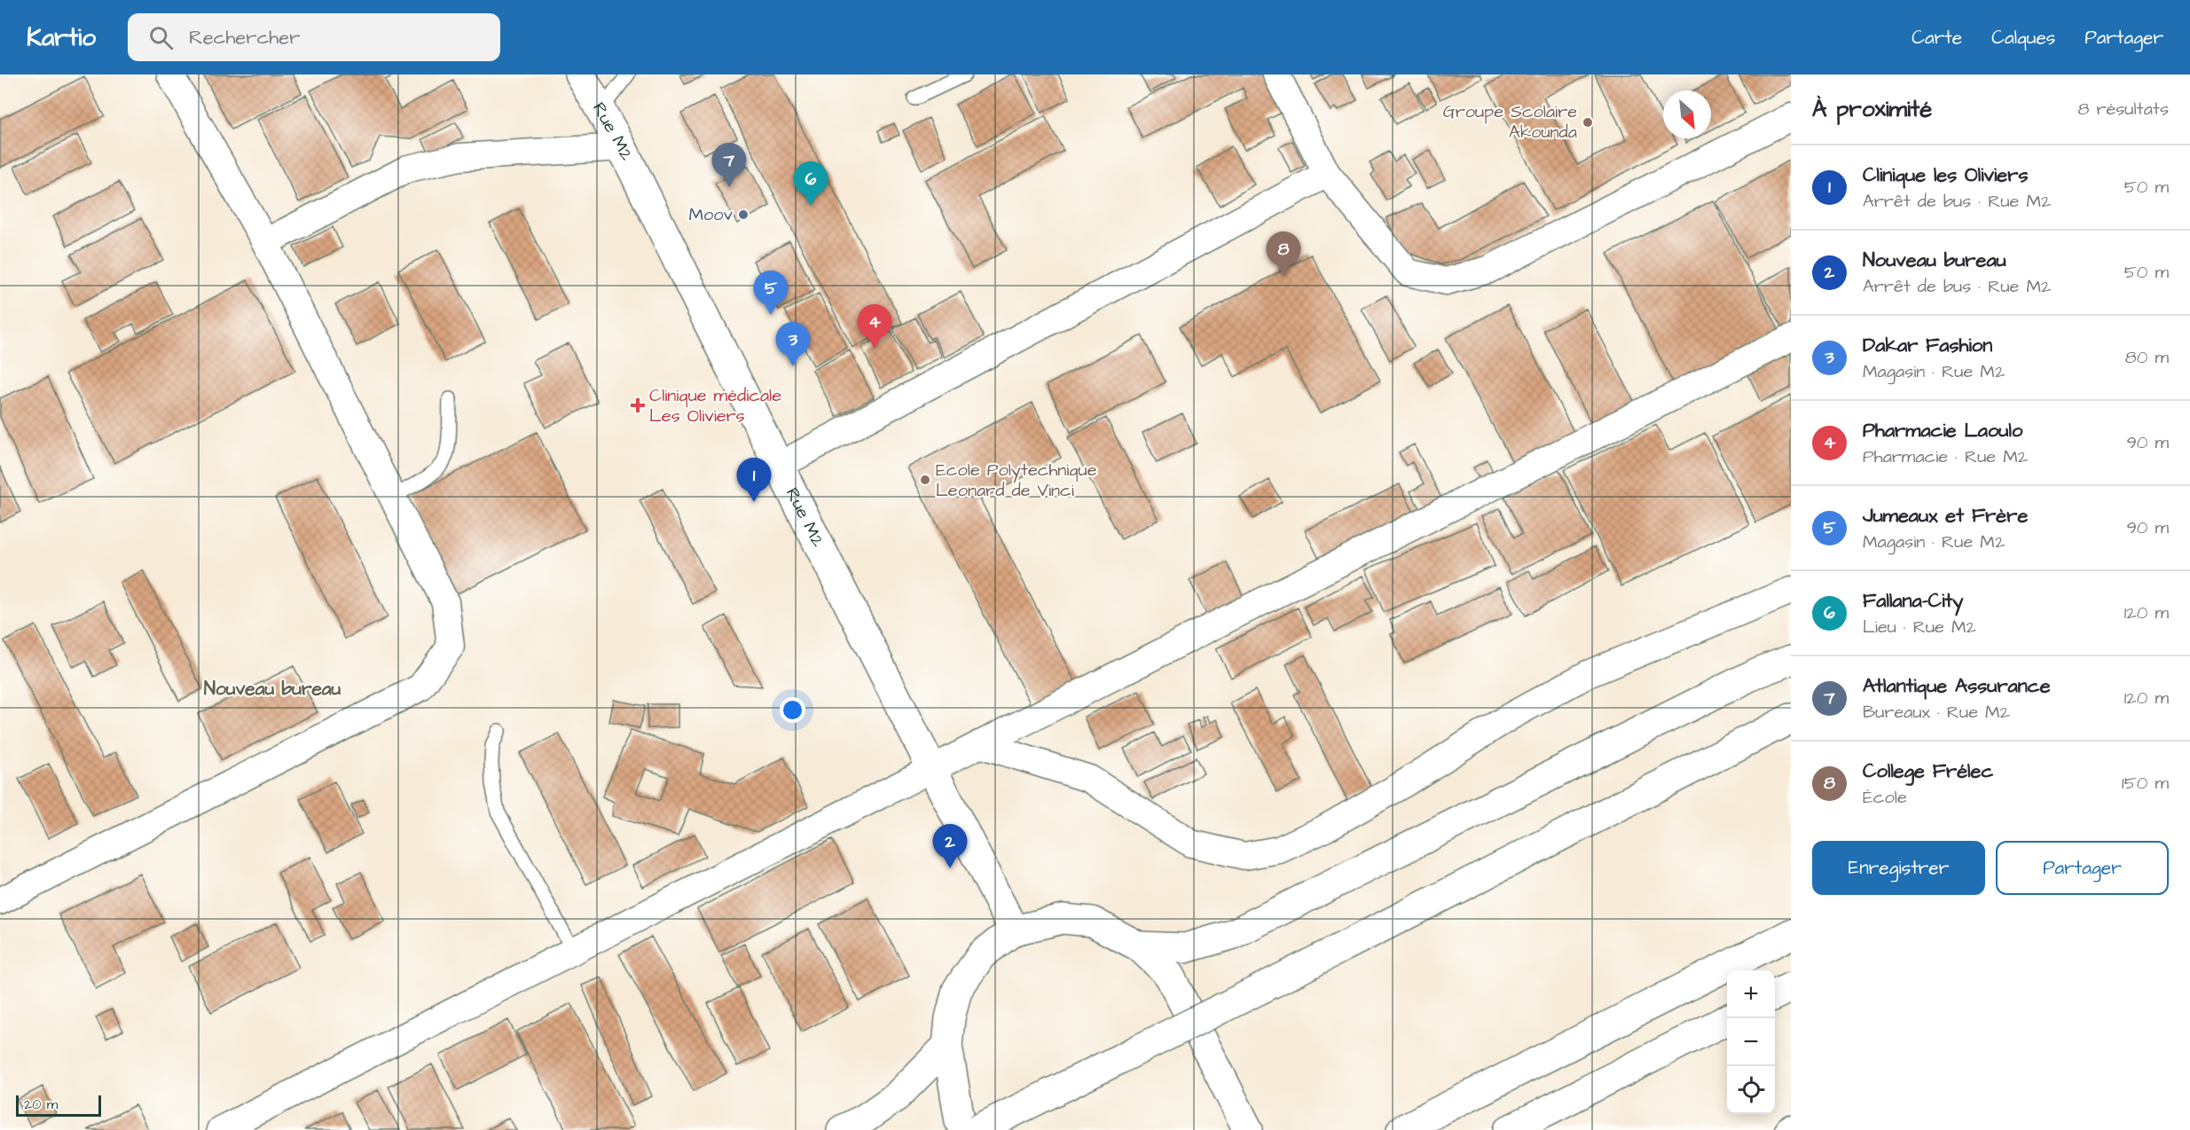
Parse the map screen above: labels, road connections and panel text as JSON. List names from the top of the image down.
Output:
{
  "streets": {
    "main road": ["Rue M2"]
  },
  "districts": ["Nouveau bureau"],
  "places": {
    "other": ["Groupe Scolaire Akounda", "Moov", "Ecole Polytechnique Leonard de Vinci"],
    "health": ["Clinique médicale Les Oliviers"]
  },
  "scale_bar": "20 m",
  "north": "bottom right",
  "page": {
    "header": "Kartio",
    "search": "Rechercher",
    "nav": ["Carte", "Calques", "Partager"],
    "heading": ["À proximité", "8 résultats"],
    "pins": [
      "7",
      "6",
      "8",
      "5",
      "4",
      "3",
      "1",
      "2"
    ],
    "list": [
      {
        "mark": "1",
        "name": "Clinique les Oliviers",
        "note": "Arrêt de bus · Rue M2",
        "value": "50 m"
      },
      {
        "mark": "2",
        "name": "Nouveau bureau",
        "note": "Arrêt de bus · Rue M2",
        "value": "50 m"
      },
      {
        "mark": "3",
        "name": "Dakar Fashion",
        "note": "Magasin · Rue M2",
        "value": "80 m"
      },
      {
        "mark": "4",
        "name": "Pharmacie Laoulo",
        "note": "Pharmacie · Rue M2",
        "value": "90 m"
      },
      {
        "mark": "5",
        "name": "Jumeaux et Frère",
        "note": "Magasin · Rue M2",
        "value": "90 m"
      },
      {
        "mark": "6",
        "name": "Fallana-City",
        "note": "Lieu · Rue M2",
        "value": "120 m"
      },
      {
        "mark": "7",
        "name": "Atlantique Assurance",
        "note": "Bureaux · Rue M2",
        "value": "120 m"
      },
      {
        "mark": "8",
        "name": "College Frélec",
        "note": "École",
        "value": "150 m"
      }
    ],
    "buttons": ["Enregistrer", "Partager"],
    "map_buttons": ["+", "−"],
    "scale": "20 m"
  }
}
